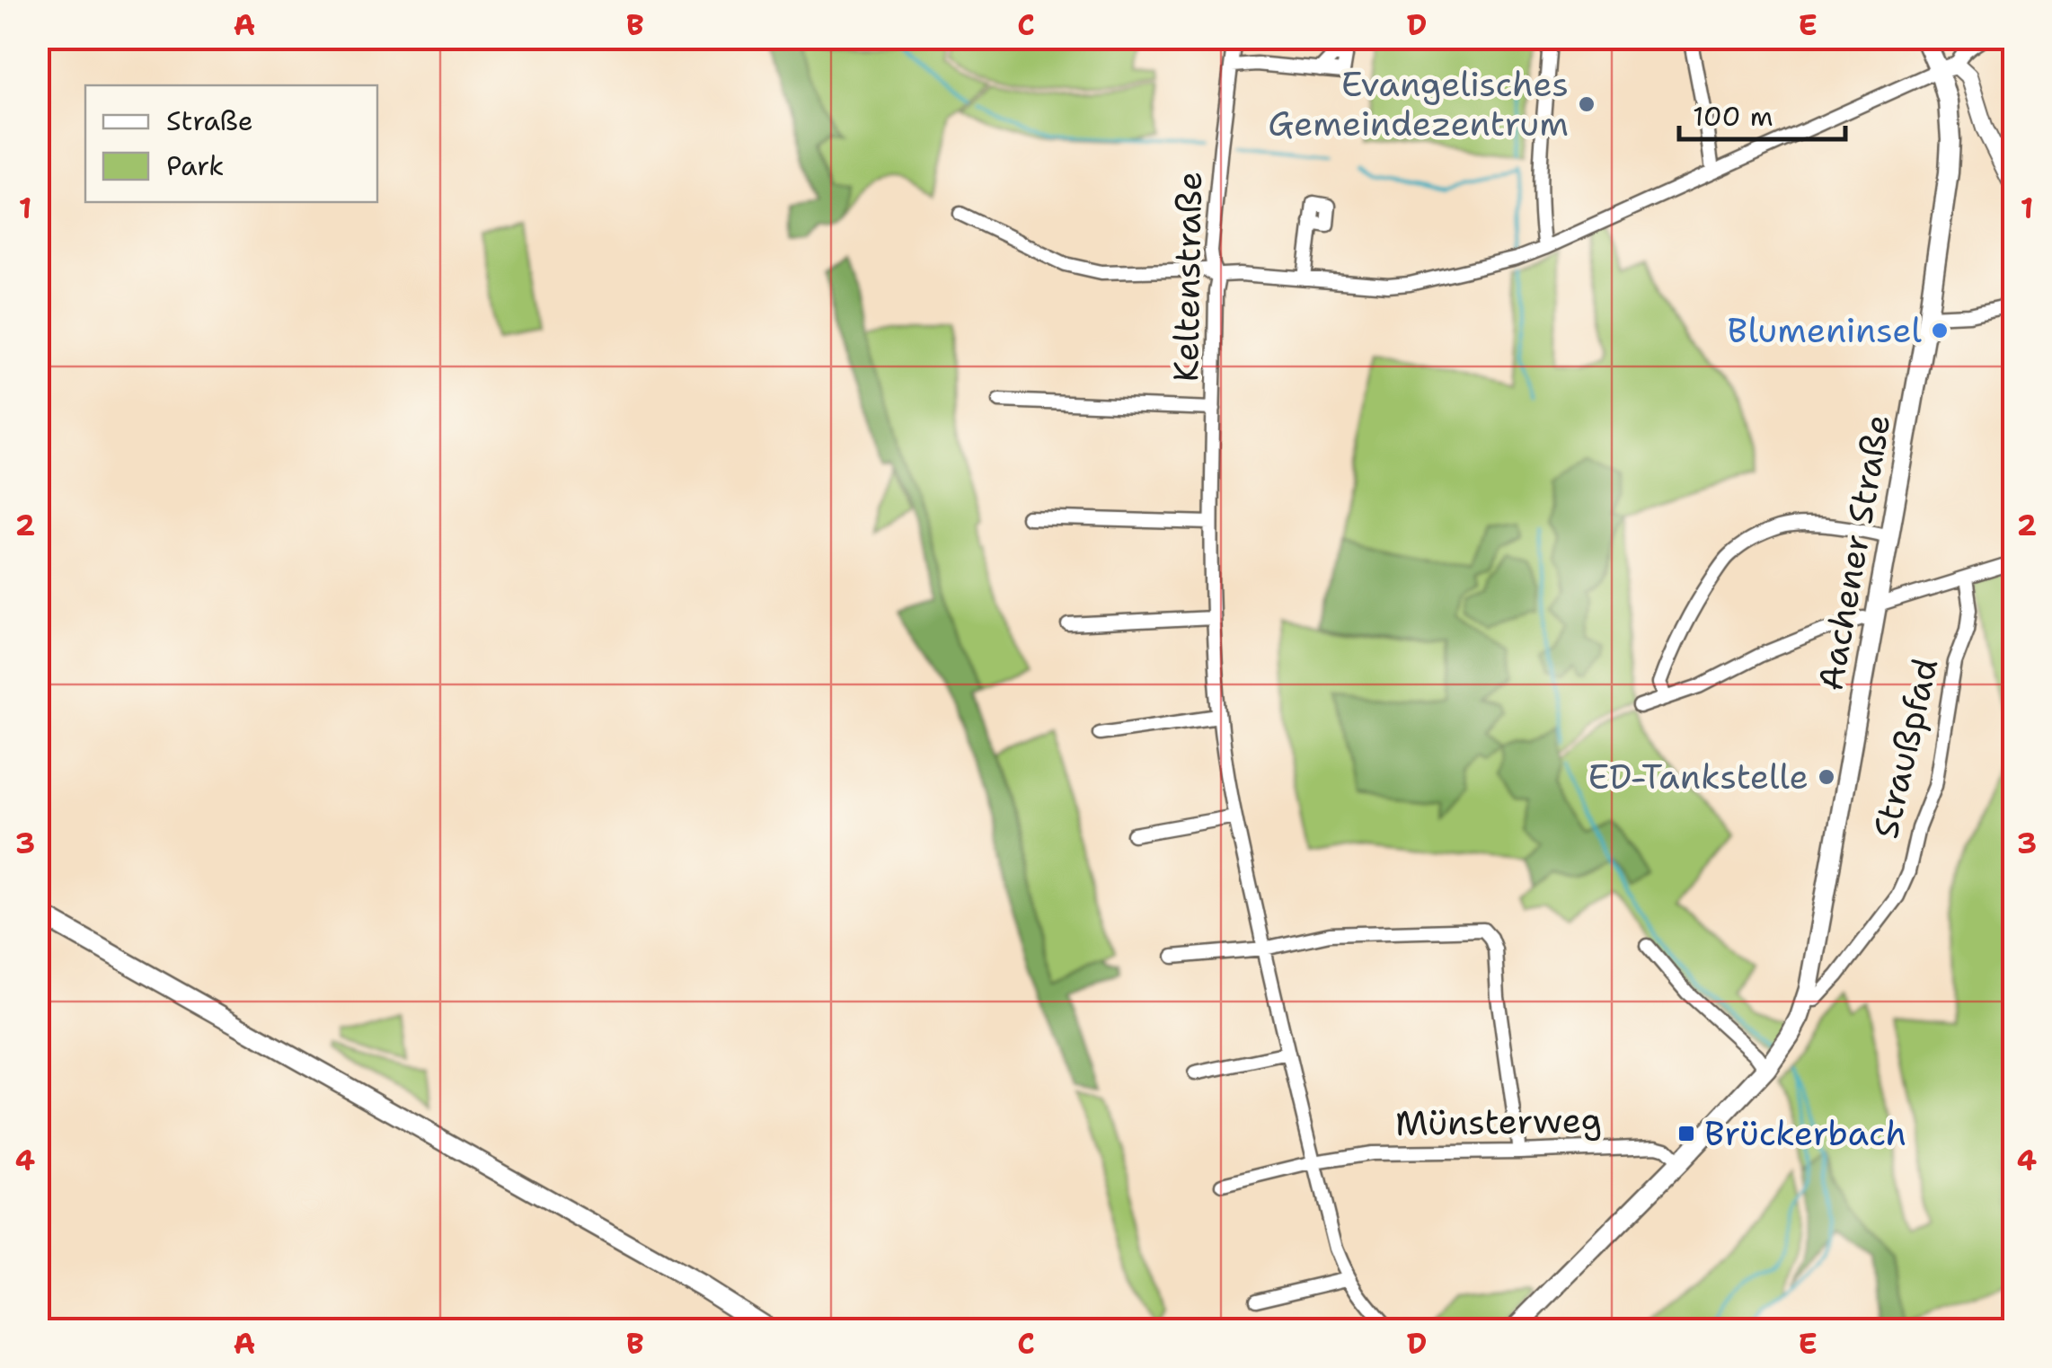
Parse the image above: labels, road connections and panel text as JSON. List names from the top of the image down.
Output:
{
  "streets": {
    "main road": ["Aachener Straße"],
    "street": ["Keltenstraße", "Straußpfad", "Münsterweg"]
  },
  "crossings": [
    ["Keltenstraße", "Münsterweg"],
    ["Aachener Straße", "Straußpfad"],
    ["Aachener Straße", "Münsterweg"]
  ],
  "places": {
    "other": ["Evangelisches Gemeindezentrum", "Blumeninsel", "ED-Tankstelle"],
    "transit": ["Brückerbach"]
  },
  "legend": ["Straße", "Park"],
  "scale_bar": "100 m",
  "grid": {
    "columns": [
      "A",
      "B",
      "C",
      "D",
      "E"
    ],
    "rows": [
      "1",
      "2",
      "3",
      "4"
    ]
  }
}
